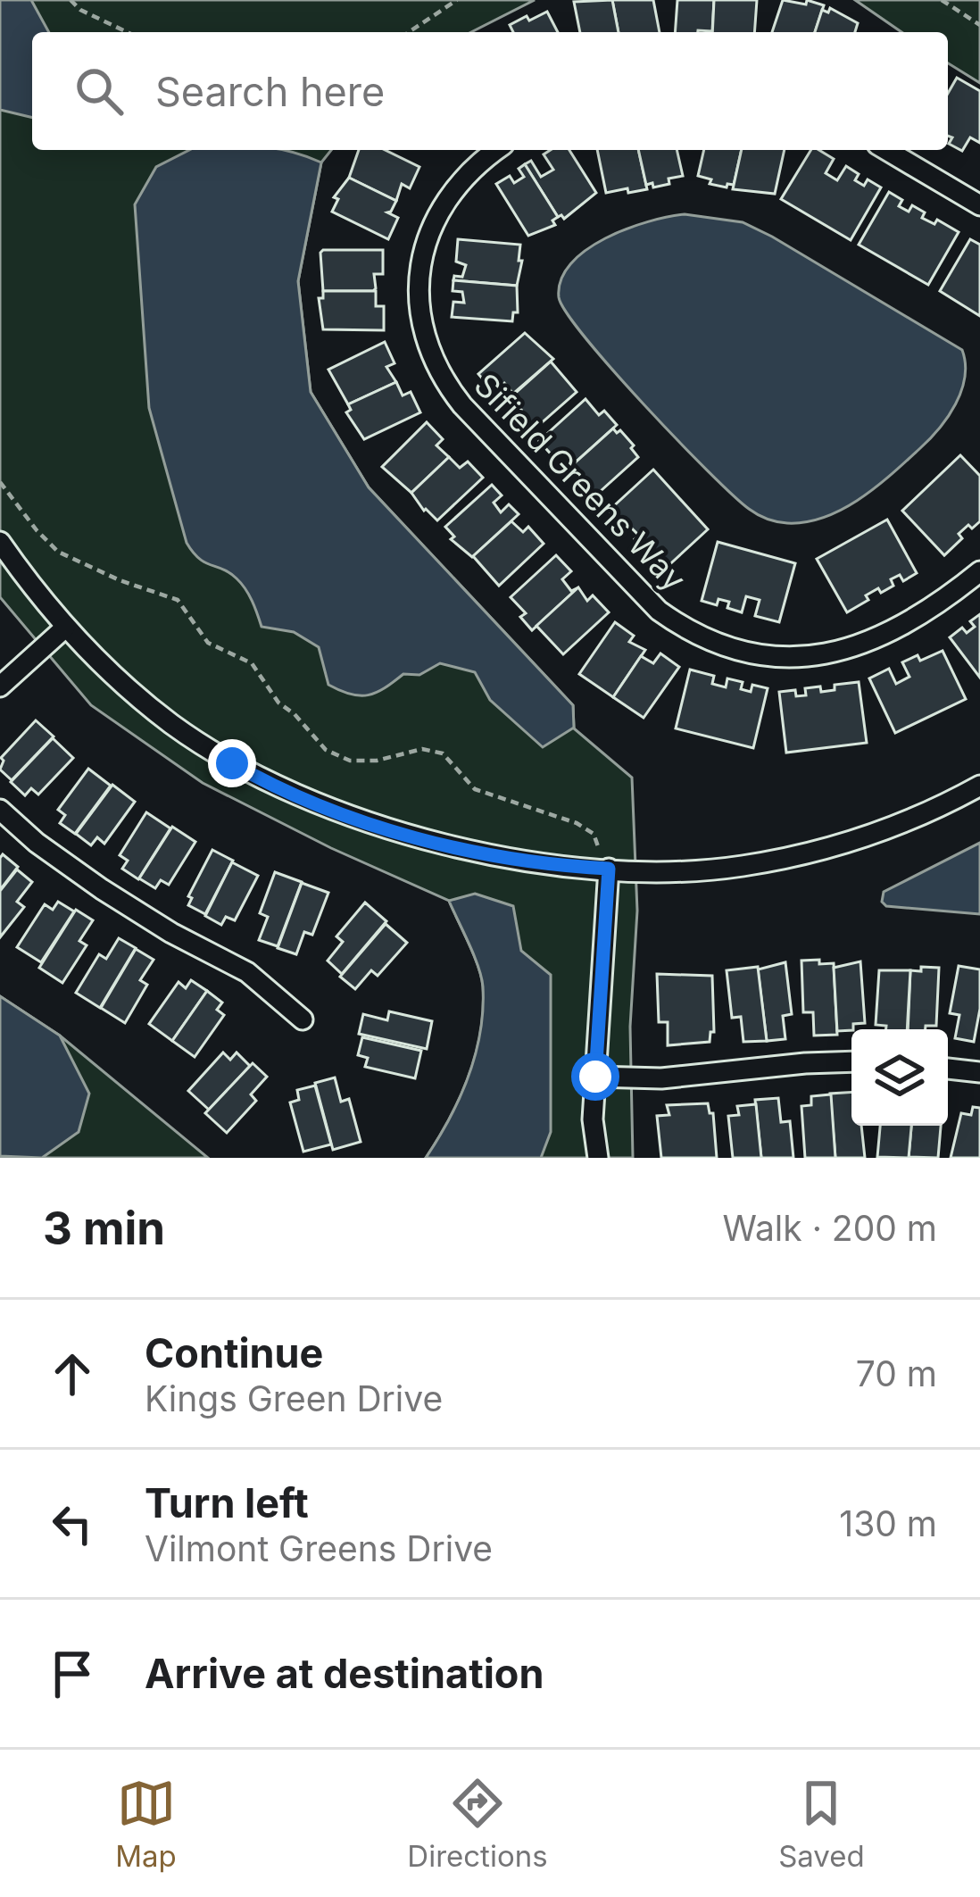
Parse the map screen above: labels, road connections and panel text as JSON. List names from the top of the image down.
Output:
{
  "streets": {
    "street": ["Sifield Greens Way"]
  },
  "page": {
    "search": "Search here",
    "heading": ["3 min", "Walk · 200 m"],
    "list": [
      ["Continue", "Kings Green Drive", "70 m"],
      ["Turn left", "Vilmont Greens Drive", "130 m"],
      "Arrive at destination"
    ],
    "nav": ["Map", "Directions", "Saved"]
  }
}
